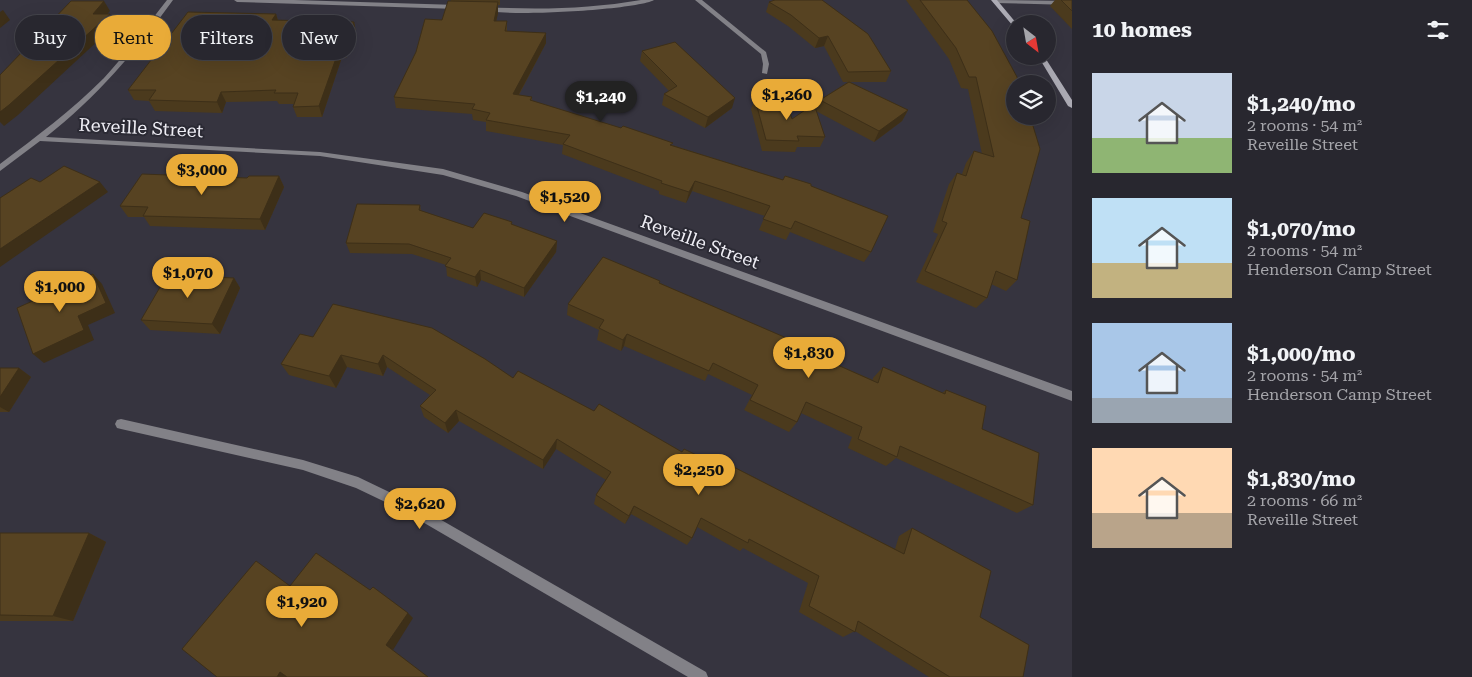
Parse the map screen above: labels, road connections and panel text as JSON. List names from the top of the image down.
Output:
{
  "streets": {
    "street": ["Reveille Street"]
  },
  "north": "bottom right",
  "page": {
    "heading": "10 homes",
    "chip": [
      "Buy",
      "Rent",
      "Filters",
      "New"
    ],
    "list": [
      {
        "name": "$1,240/mo",
        "note": "2 rooms · 54 m² · Reveille Street"
      },
      {
        "name": "$1,070/mo",
        "note": "2 rooms · 54 m² · Henderson Camp Street"
      },
      {
        "name": "$1,000/mo",
        "note": "2 rooms · 54 m² · Henderson Camp Street"
      },
      {
        "name": "$1,830/mo",
        "note": "2 rooms · 66 m² · Reveille Street"
      }
    ],
    "price": [
      "$1,260",
      "$1,240",
      "$3,000",
      "$1,520",
      "$1,070",
      "$1,000",
      "$1,830",
      "$2,250",
      "$2,620",
      "$1,920"
    ]
  }
}
